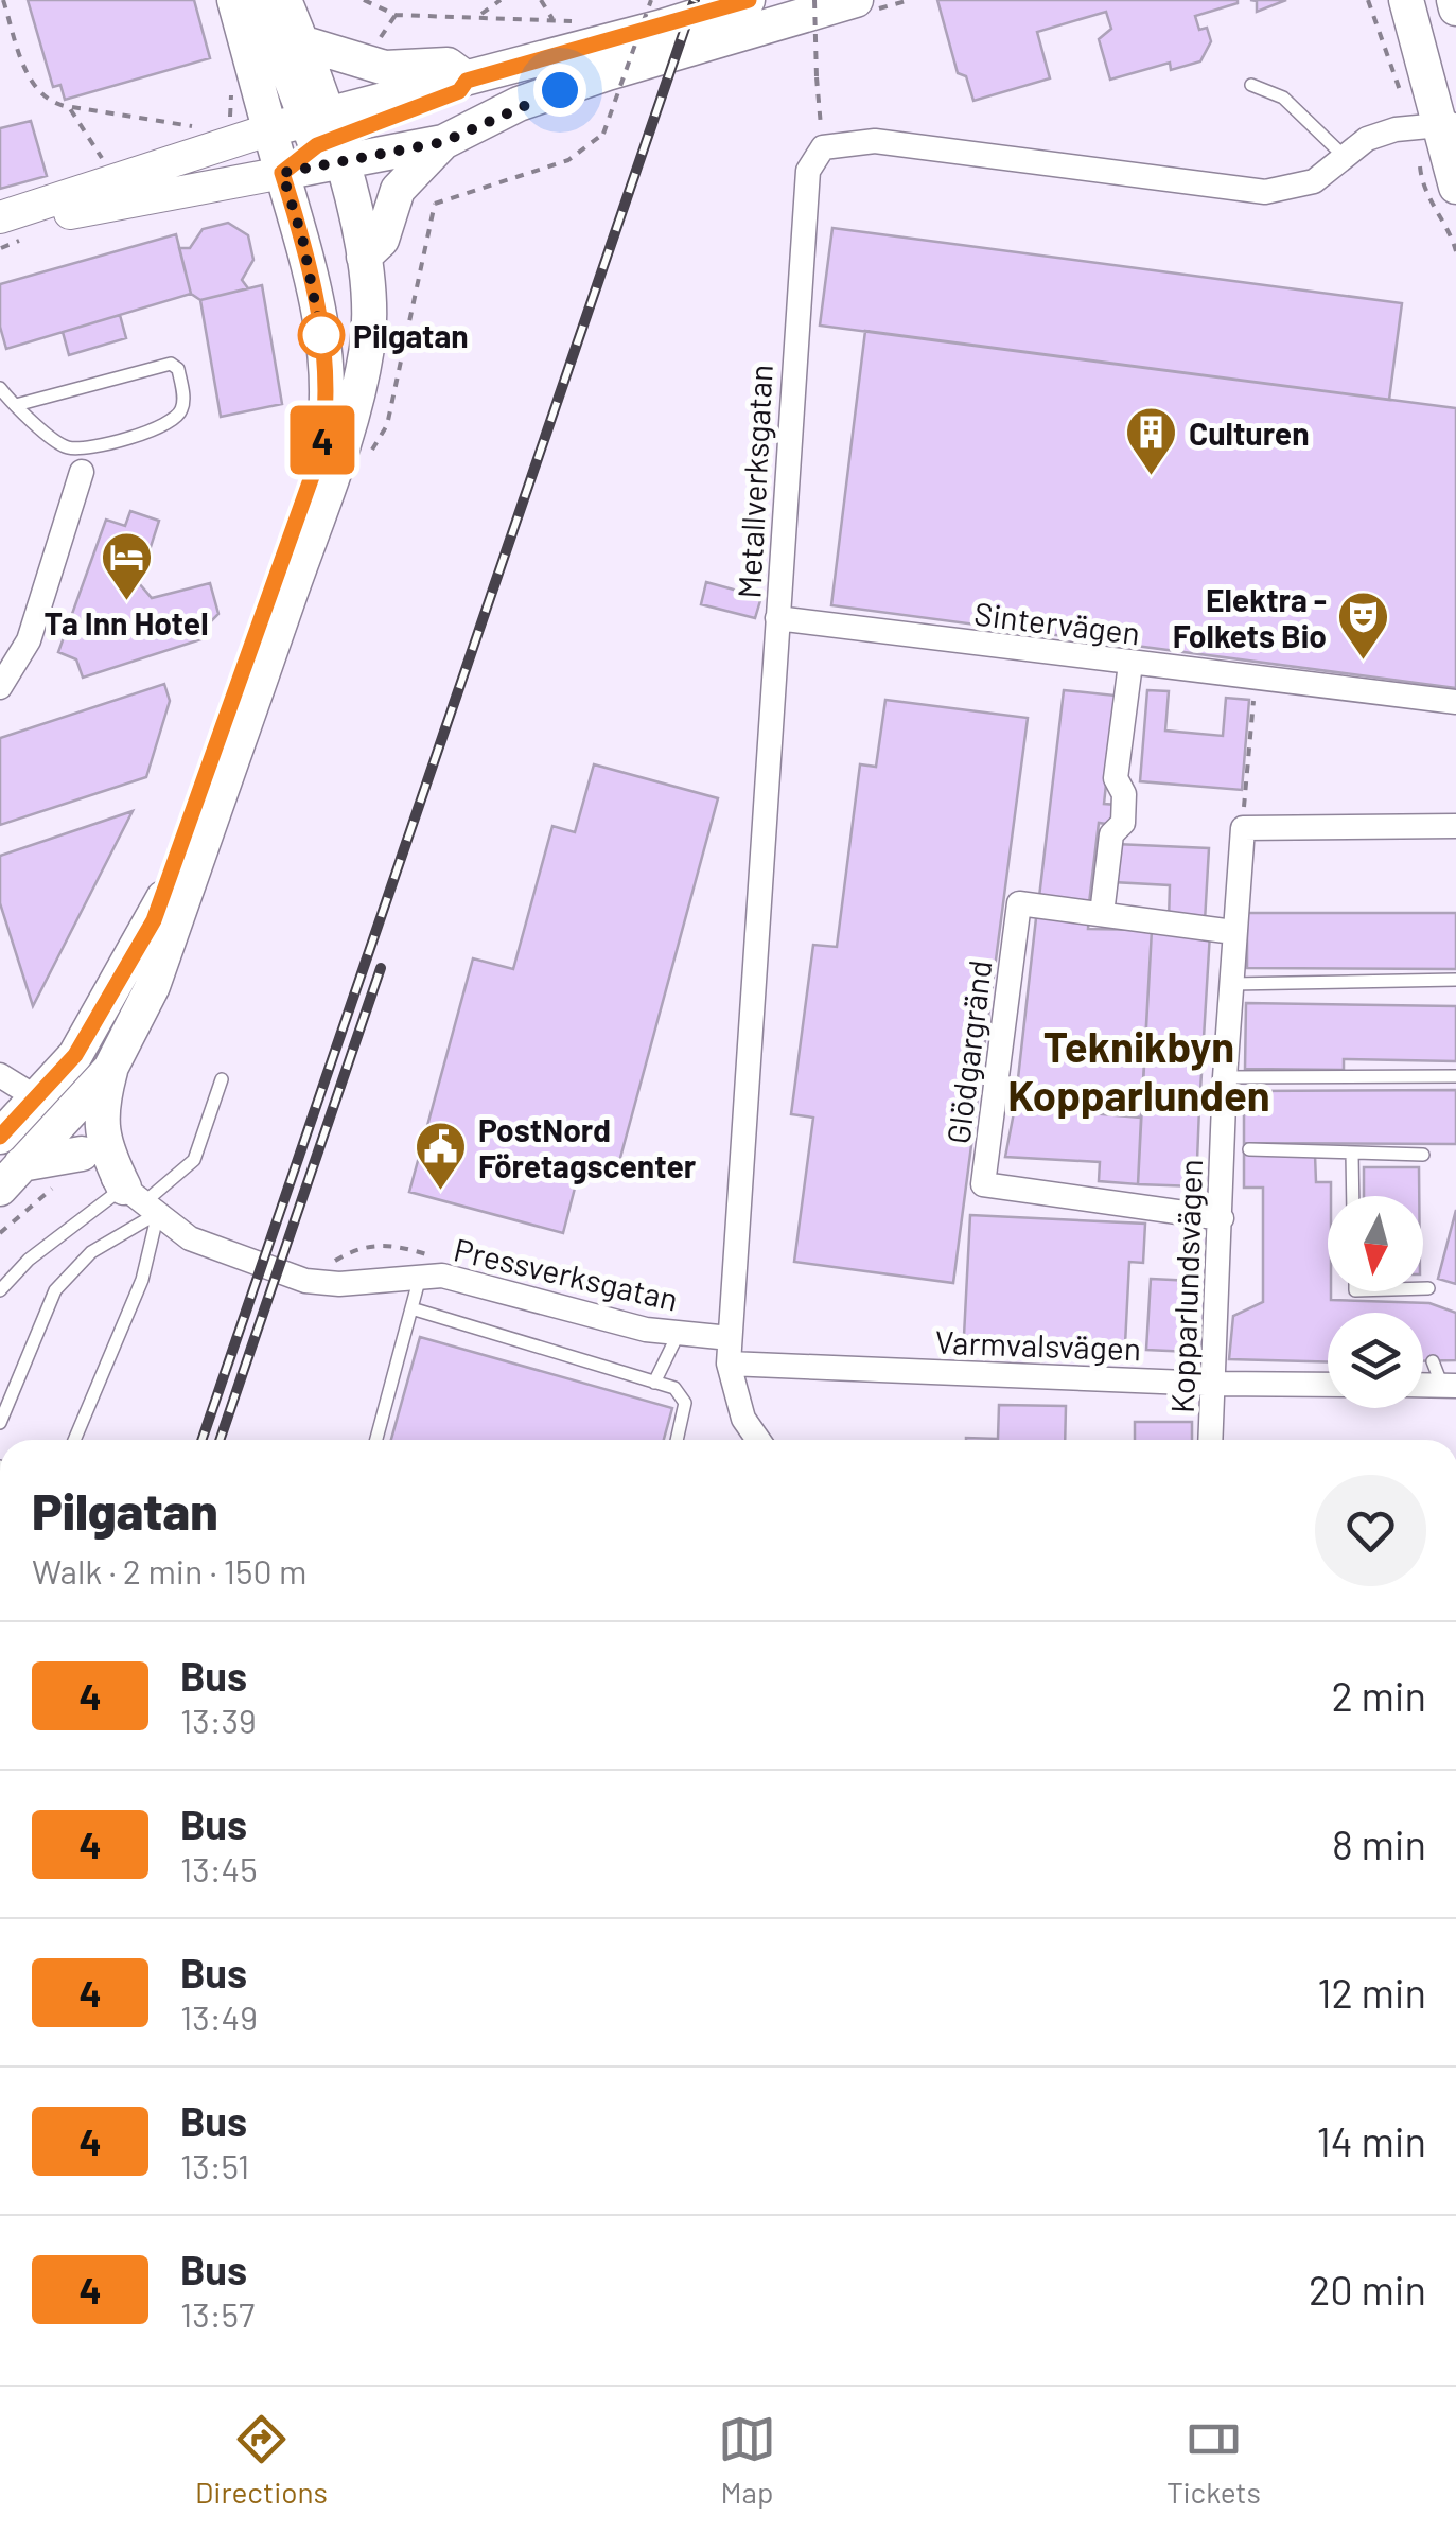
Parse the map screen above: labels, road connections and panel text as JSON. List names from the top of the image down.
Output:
{
  "streets": {
    "street": [
      "Metallverksgatan",
      "Sintervägen",
      "Glödgargränd",
      "Pressverksgatan",
      "Kopparlundsvägen",
      "Varmvalsvägen"
    ]
  },
  "crossings": [
    ["Metallverksgatan", "Sintervägen"],
    ["Metallverksgatan", "Pressverksgatan"],
    ["Metallverksgatan", "Varmvalsvägen"],
    ["Glödgargränd", "Kopparlundsvägen"],
    ["Kopparlundsvägen", "Varmvalsvägen"]
  ],
  "districts": ["Teknikbyn Kopparlunden"],
  "places": {
    "other": ["Pilgatan"],
    "building": ["Culturen"],
    "hotel": ["Ta Inn Hotel"],
    "theatre": ["Elektra - Folkets Bio"],
    "public building": ["PostNord Företagscenter"]
  },
  "lines": ["bus line 4"],
  "north": "bottom",
  "page": {
    "on_map": "4",
    "heading": ["Pilgatan", "Walk · 2 min · 150 m"],
    "list": [
      {
        "mark": "4",
        "name": "Bus",
        "note": "13:39",
        "value": "2 min"
      },
      {
        "mark": "4",
        "name": "Bus",
        "note": "13:45",
        "value": "8 min"
      },
      {
        "mark": "4",
        "name": "Bus",
        "note": "13:49",
        "value": "12 min"
      },
      {
        "mark": "4",
        "name": "Bus",
        "note": "13:51",
        "value": "14 min"
      },
      {
        "mark": "4",
        "name": "Bus",
        "note": "13:57",
        "value": "20 min"
      }
    ],
    "tabs": ["Directions", "Map", "Tickets"]
  }
}
